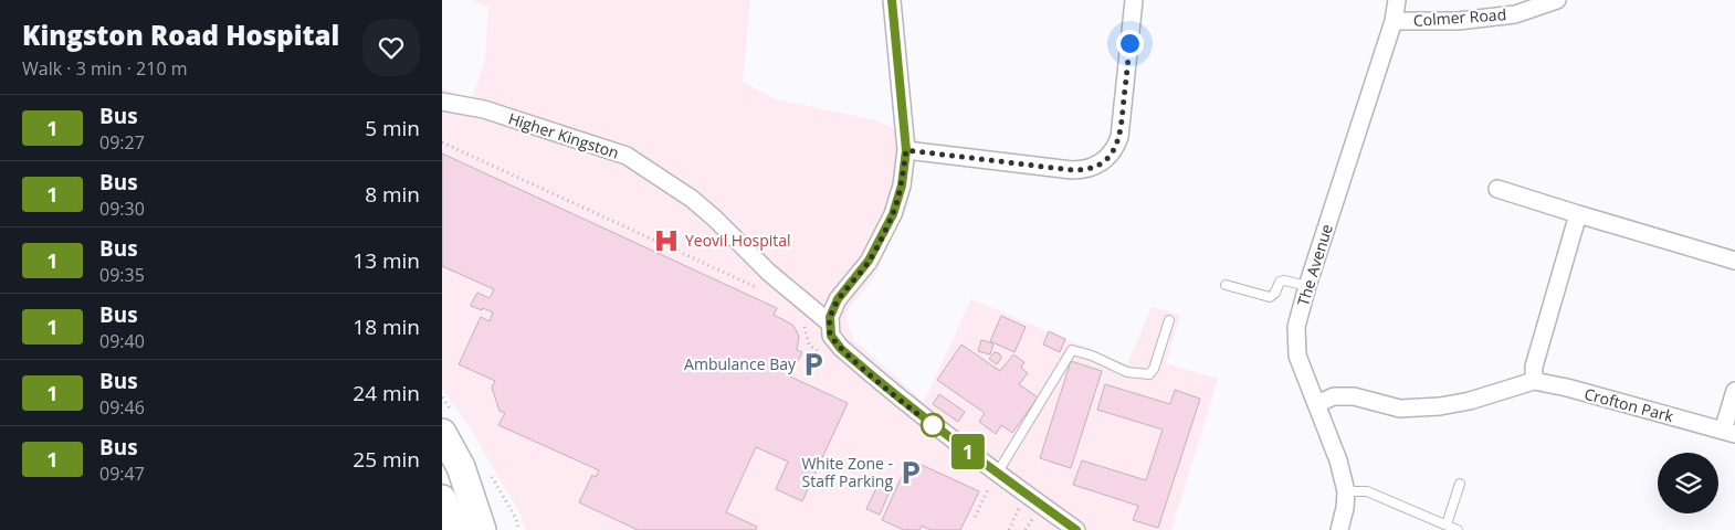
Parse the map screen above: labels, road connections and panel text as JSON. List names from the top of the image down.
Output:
{
  "streets": {
    "street": [
      "Colmer Road",
      "Higher Kingston",
      "The Avenue",
      "Crofton Park"
    ]
  },
  "crossings": [
    ["Colmer Road", "The Avenue"]
  ],
  "places": {
    "hospital": ["Yeovil Hospital"],
    "parking": ["Ambulance Bay", "White Zone - Staff Parking"]
  },
  "lines": ["bus line 1"],
  "page": {
    "heading": ["Kingston Road Hospital", "Walk · 3 min · 210 m"],
    "on_map": "1",
    "list": [
      {
        "mark": "1",
        "name": "Bus",
        "note": "09:27",
        "value": "5 min"
      },
      {
        "mark": "1",
        "name": "Bus",
        "note": "09:30",
        "value": "8 min"
      },
      {
        "mark": "1",
        "name": "Bus",
        "note": "09:35",
        "value": "13 min"
      },
      {
        "mark": "1",
        "name": "Bus",
        "note": "09:40",
        "value": "18 min"
      },
      {
        "mark": "1",
        "name": "Bus",
        "note": "09:46",
        "value": "24 min"
      },
      {
        "mark": "1",
        "name": "Bus",
        "note": "09:47",
        "value": "25 min"
      }
    ]
  }
}
